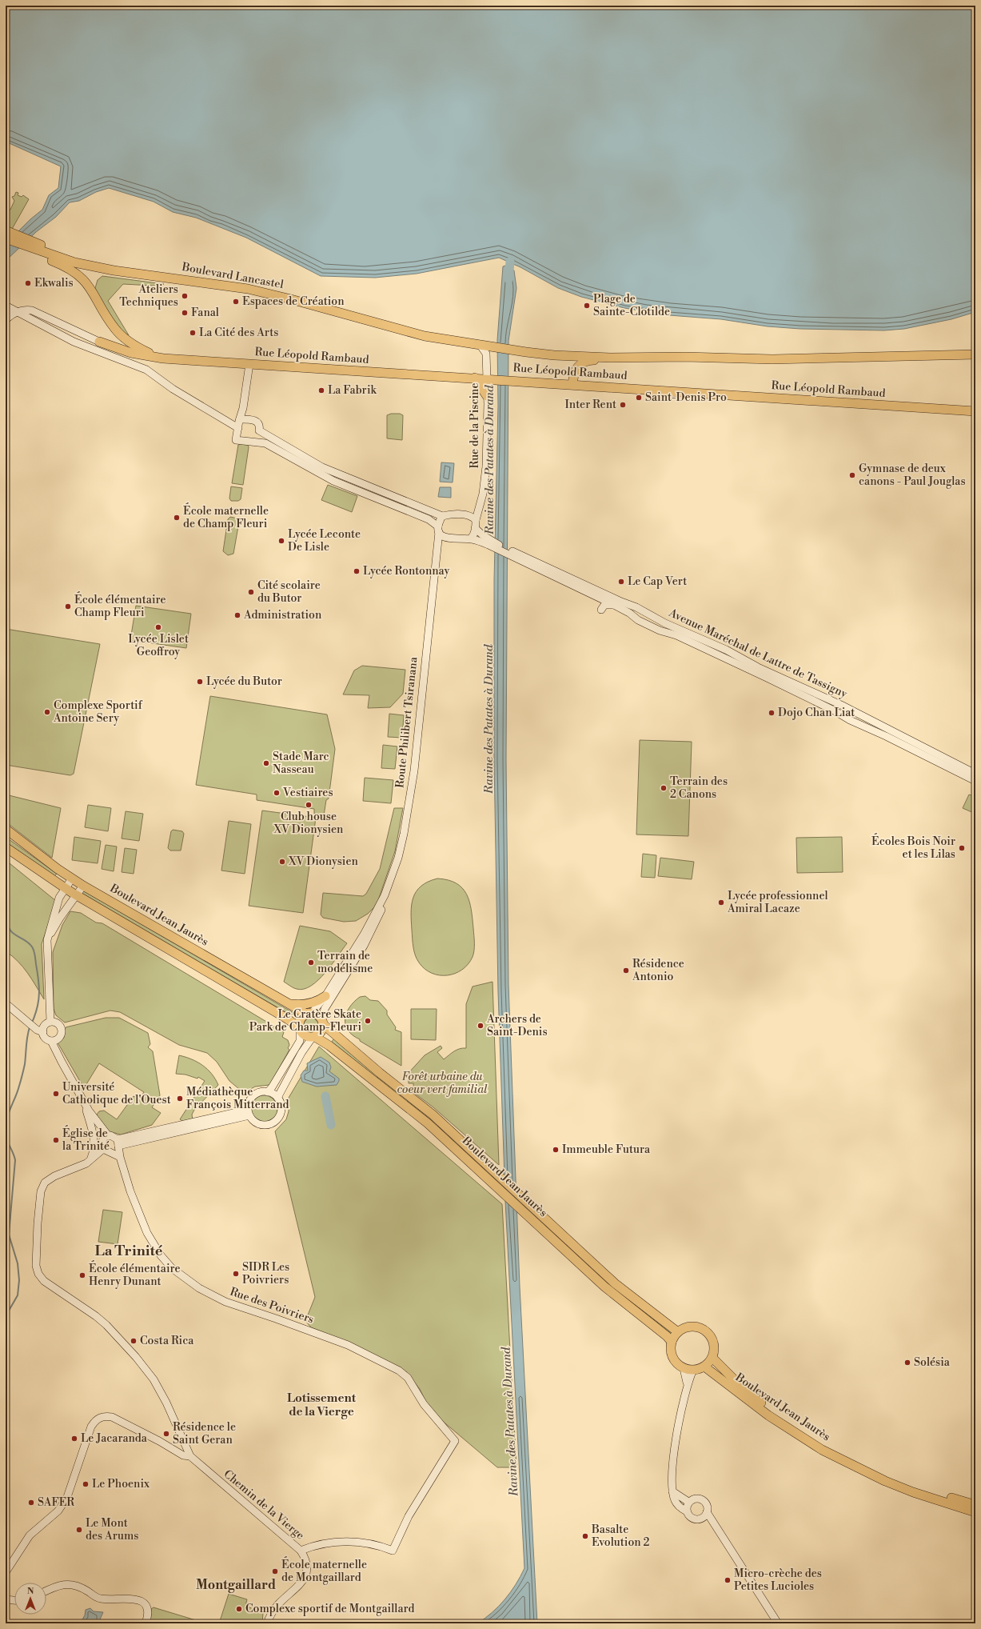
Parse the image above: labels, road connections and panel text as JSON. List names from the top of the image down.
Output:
{
  "streets": {
    "main road": ["Boulevard Lancastel", "Rue Léopold Rambaud", "Boulevard Jean Jaurès"],
    "street": [
      "Rue de la Piscine",
      "Avenue Maréchal de Lattre de Tassigny",
      "Route Philibert Tsiranana",
      "Rue des Poivriers",
      "Chemin de la Vierge"
    ]
  },
  "crossings": [
    ["Boulevard Lancastel", "Rue de la Piscine"],
    ["Rue Léopold Rambaud", "Rue de la Piscine"],
    ["Rue de la Piscine", "Route Philibert Tsiranana"],
    ["Route Philibert Tsiranana", "Boulevard Jean Jaurès"],
    ["Rue des Poivriers", "Chemin de la Vierge"]
  ],
  "districts": ["La Trinité", "Lotissement de la Vierge", "Montgaillard"],
  "water": ["Ravine des Patates à Durand"],
  "parks": ["Forêt urbaine du coeur vert familial"],
  "places": [
    "Ekwalis",
    "Ateliers Techniques",
    "Espaces de Création",
    "Plage de Sainte-Clotilde",
    "Fanal",
    "La Cité des Arts",
    "La Fabrik",
    "Saint-Denis Pro",
    "Inter Rent",
    "Gymnase de deux canons - Paul Jouglas",
    "École maternelle de Champ Fleuri",
    "Lycée Leconte De Lisle",
    "Lycée Rontonnay",
    "Le Cap Vert",
    "Cité scolaire du Butor",
    "École élémentaire Champ Fleuri",
    "Administration",
    "Lycée Lislet Geoffroy",
    "Lycée du Butor",
    "Complexe Sportif Antoine Sery",
    "Dojo Chan Liat",
    "Stade Marc Nasseau",
    "Terrain des 2 Canons",
    "Vestiaires",
    "Club house XV Dionysien",
    "Écoles Bois Noir et les Lilas",
    "XV Dionysien",
    "Lycée professionnel Amiral Lacaze",
    "Terrain de modélisme",
    "Résidence Antonio",
    "Le Cratère Skate Park de Champ-Fleuri",
    "Archers de Saint-Denis",
    "Université Catholique de l'Ouest",
    "Médiathèque François Mitterrand",
    "Église de la Trinité",
    "Immeuble Futura",
    "SIDR Les Poivriers",
    "École élémentaire Henry Dunant",
    "Costa Rica",
    "Solésia",
    "Résidence le Saint Geran",
    "Le Jacaranda",
    "Le Phoenix",
    "SAFER",
    "Le Mont des Arums",
    "Basalte Evolution 2",
    "École maternelle de Montgaillard",
    "Micro-crèche des Petites Lucioles",
    "Complexe sportif de Montgaillard"
  ],
  "north": "top"
}
